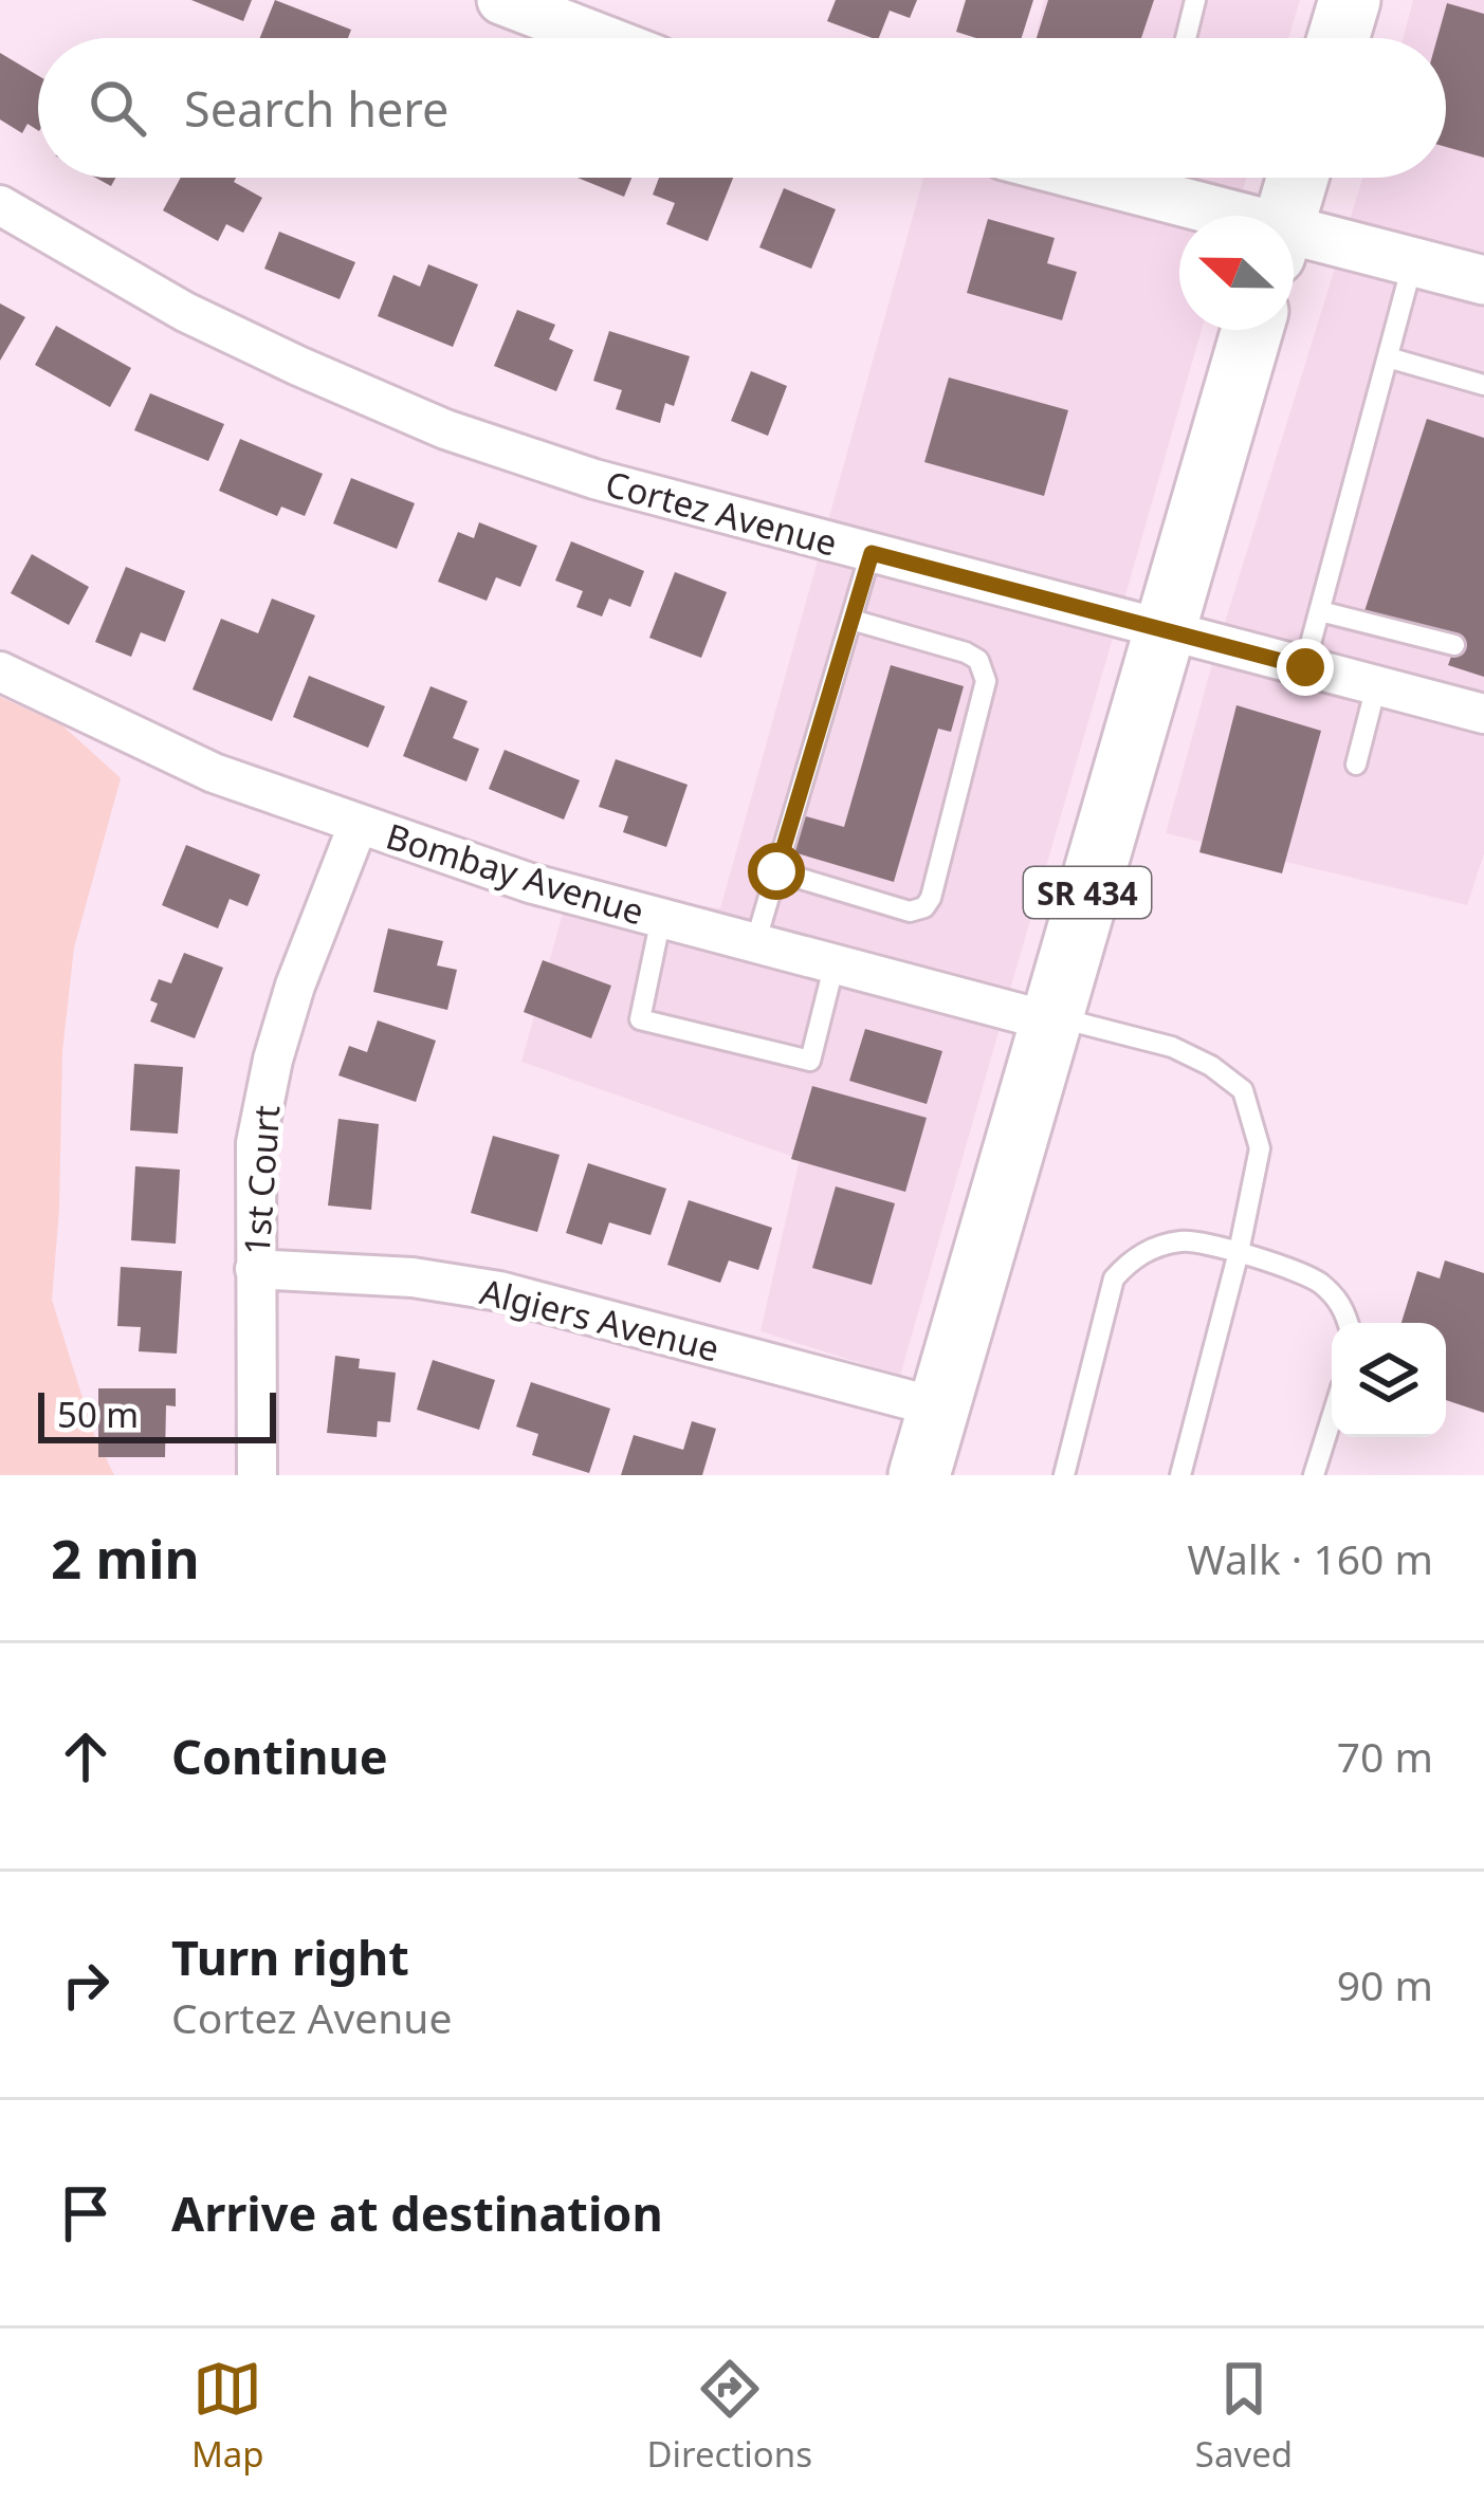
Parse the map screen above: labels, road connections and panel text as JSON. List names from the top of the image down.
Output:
{
  "streets": {
    "main road": ["SR 434"],
    "street": [
      "Cortez Avenue",
      "Bombay Avenue",
      "1st Court",
      "Algiers Avenue"
    ]
  },
  "crossings": [
    ["Cortez Avenue", "SR 434"],
    ["Bombay Avenue", "SR 434"],
    ["Bombay Avenue", "1st Court"],
    ["SR 434", "Algiers Avenue"],
    ["1st Court", "Algiers Avenue"]
  ],
  "scale_bar": "50 m",
  "north": "left",
  "page": {
    "search": "Search here",
    "scale": "50 m",
    "heading": ["2 min", "Walk · 160 m"],
    "list": [
      ["Continue", "70 m"],
      ["Turn right", "Cortez Avenue", "90 m"],
      "Arrive at destination"
    ],
    "nav": ["Map", "Directions", "Saved"]
  }
}
